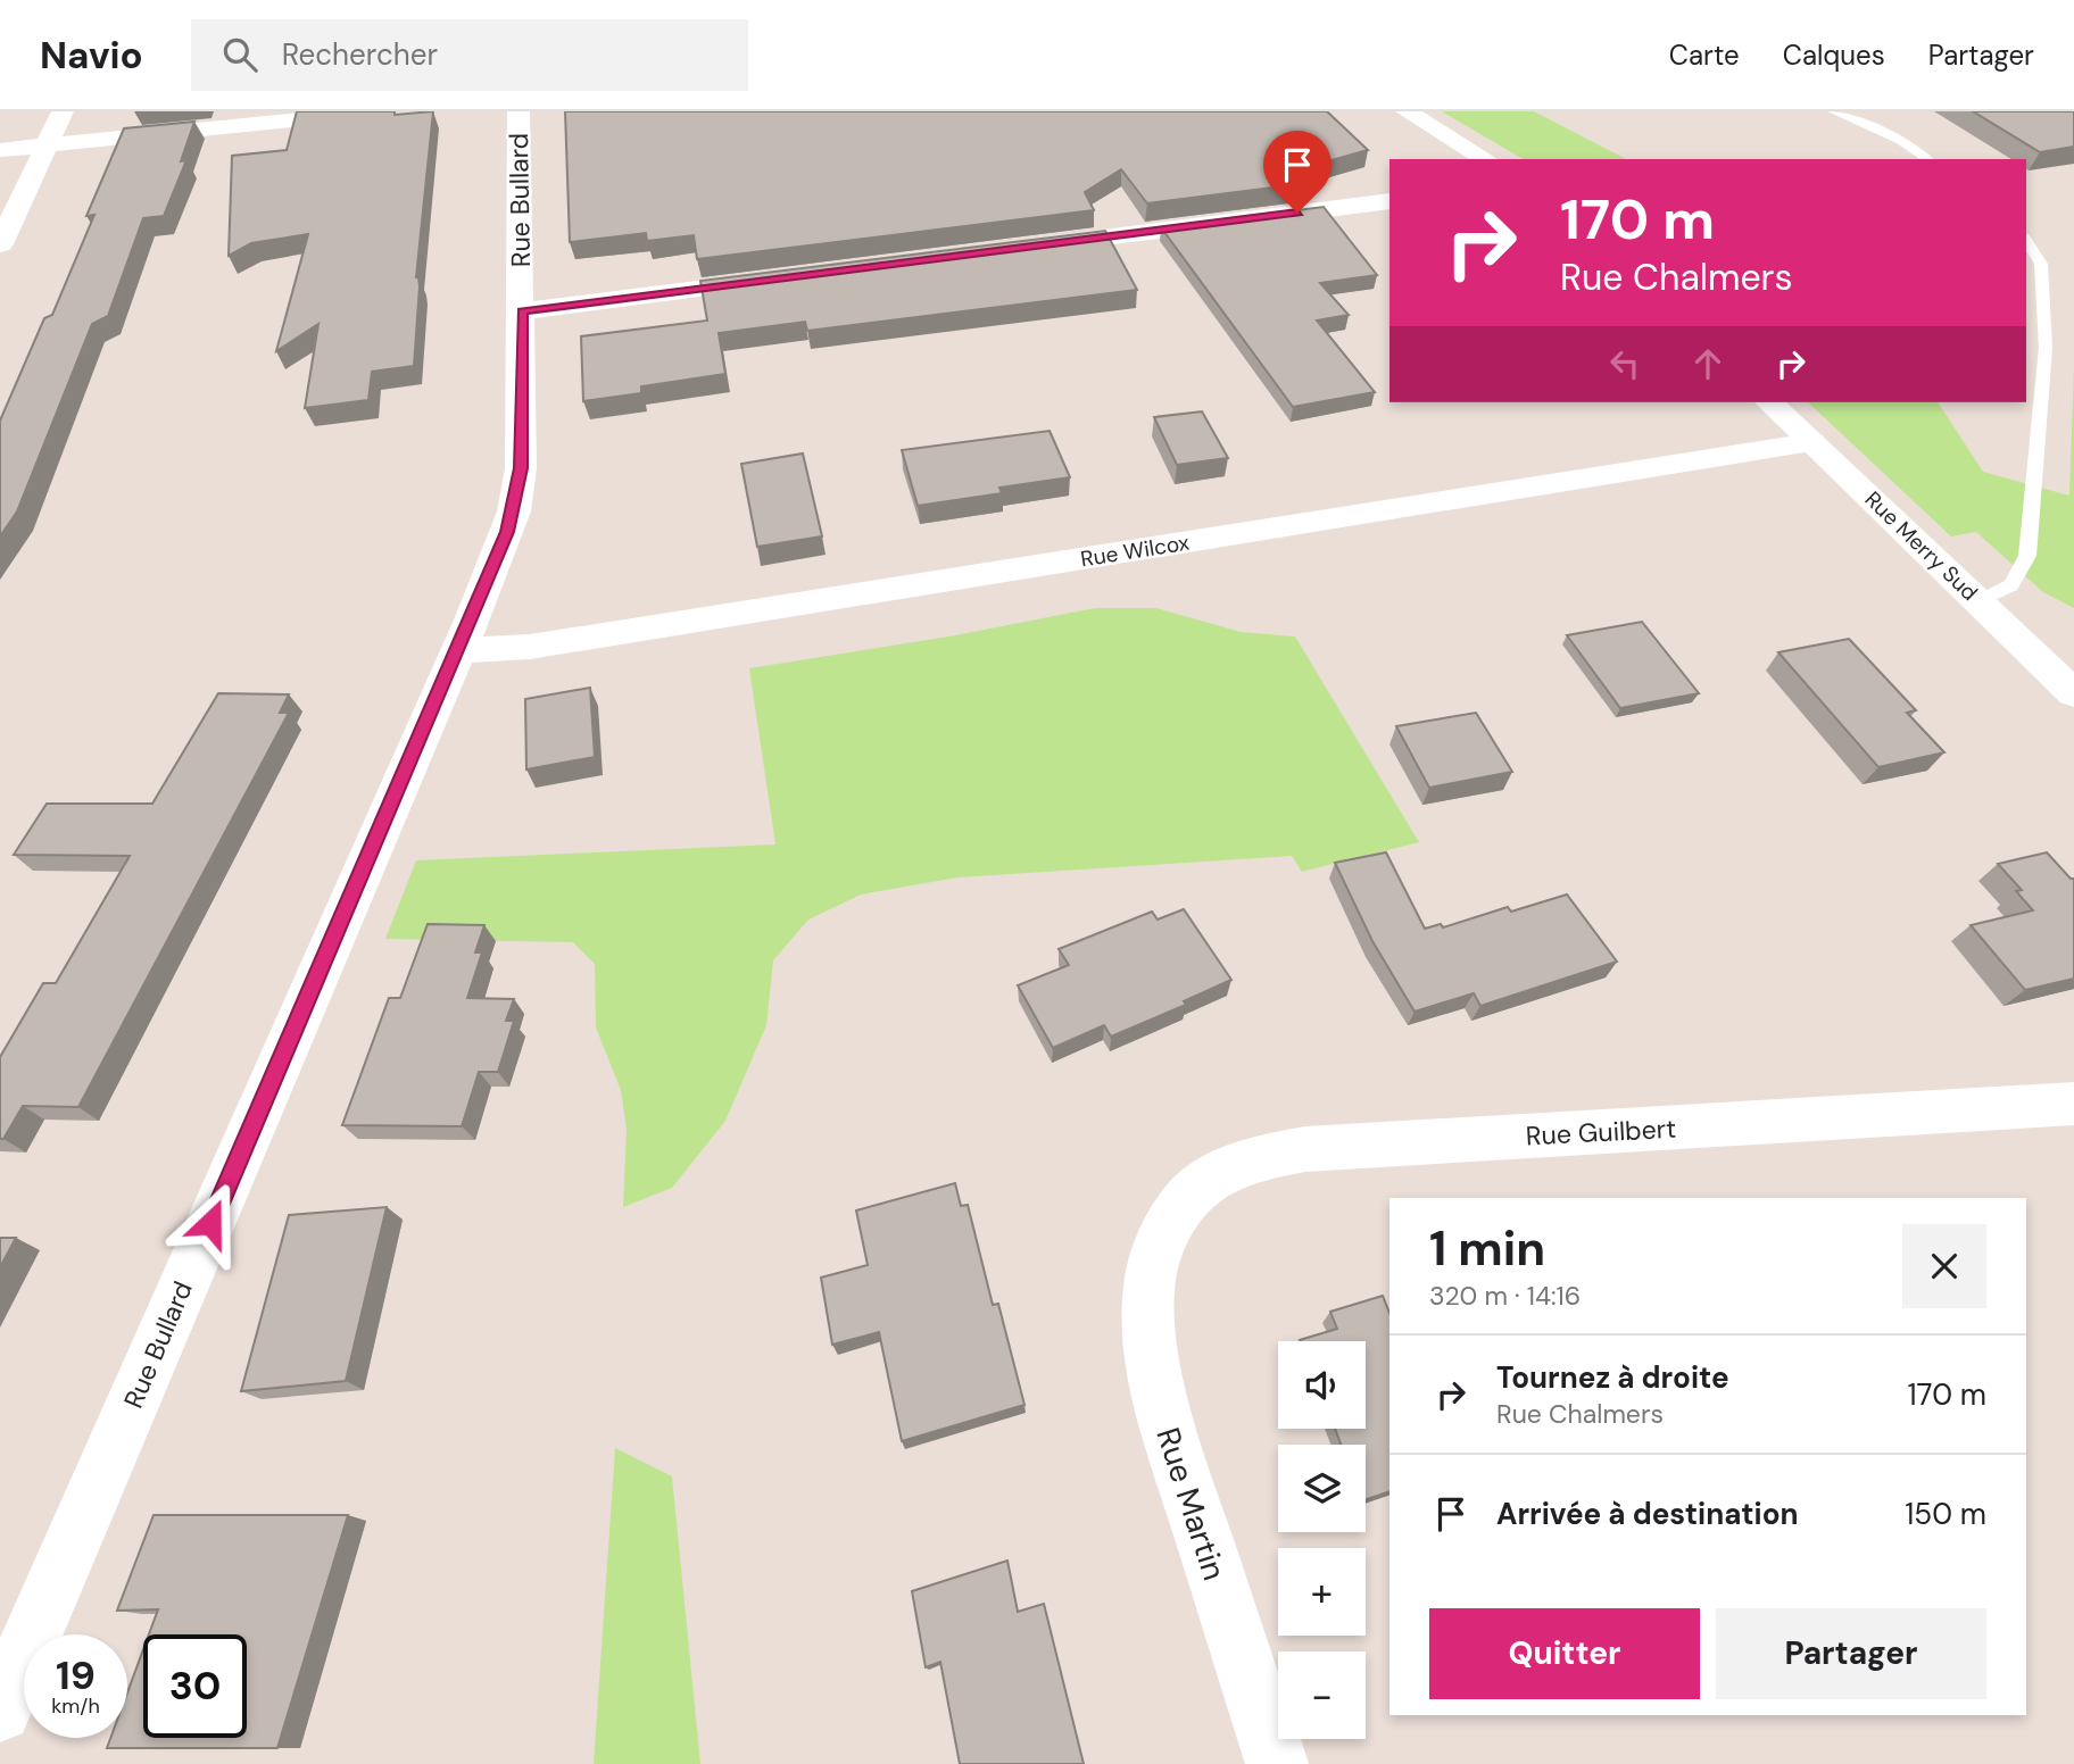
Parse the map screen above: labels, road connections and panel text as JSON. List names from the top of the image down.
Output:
{
  "streets": {
    "street": [
      "Rue Bullard",
      "Rue Merry Sud",
      "Rue Wilcox",
      "Rue Guilbert",
      "Rue Martin"
    ]
  },
  "crossings": [
    ["Rue Bullard", "Rue Wilcox"],
    ["Rue Merry Sud", "Rue Wilcox"],
    ["Rue Guilbert", "Rue Martin"]
  ],
  "page": {
    "header": "Navio",
    "search": "Rechercher",
    "nav": ["Carte", "Calques", "Partager"],
    "turn": ["170 m", "Rue Chalmers"],
    "heading": ["1 min", "320 m · 14:16"],
    "list": [
      {
        "name": "Tournez à droite",
        "note": "Rue Chalmers",
        "value": "170 m"
      },
      {
        "name": "Arrivée à destination",
        "value": "150 m"
      }
    ],
    "map_buttons": ["+", "−"],
    "buttons": ["Quitter", "Partager"],
    "speed": "19 km/h",
    "limit": "30"
  }
}
